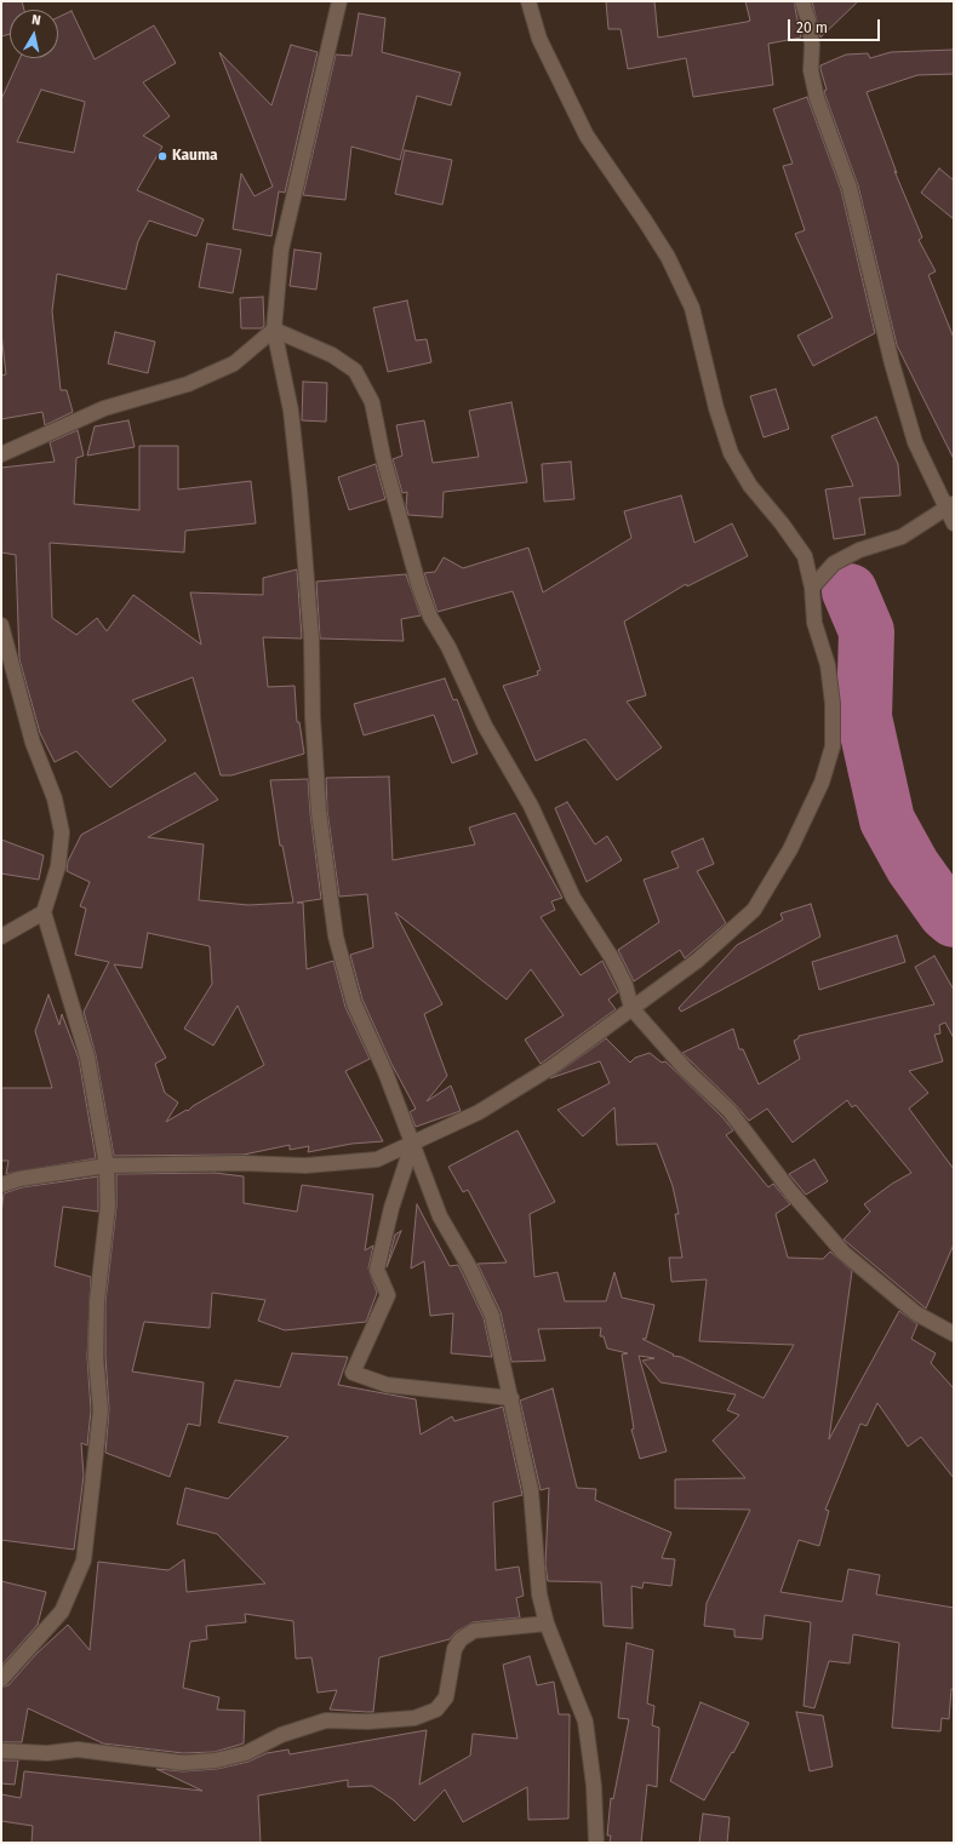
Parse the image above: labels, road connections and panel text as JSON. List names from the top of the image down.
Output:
{
  "places": ["Kauma"],
  "scale_bar": "20 m",
  "north": "top"
}
